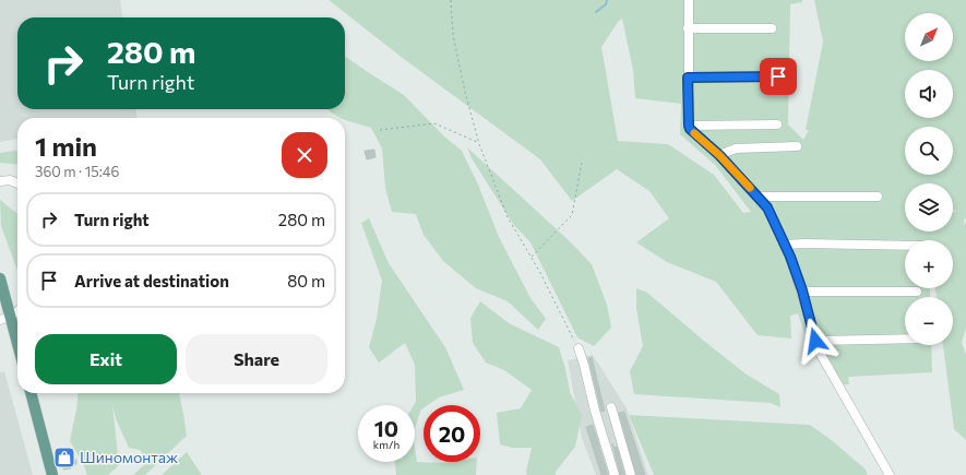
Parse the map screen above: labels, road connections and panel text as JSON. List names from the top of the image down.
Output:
{
  "places": {
    "shop": ["Шиномонтаж"]
  },
  "north": "top right",
  "page": {
    "map_buttons": ["+", "−"],
    "turn": ["280 m", "Turn right"],
    "heading": ["1 min", "360 m · 15:46"],
    "list": [
      {
        "name": "Turn right",
        "value": "280 m"
      },
      {
        "name": "Arrive at destination",
        "value": "80 m"
      }
    ],
    "buttons": ["Exit", "Share"],
    "speed": "10 km/h",
    "limit": "20"
  }
}
